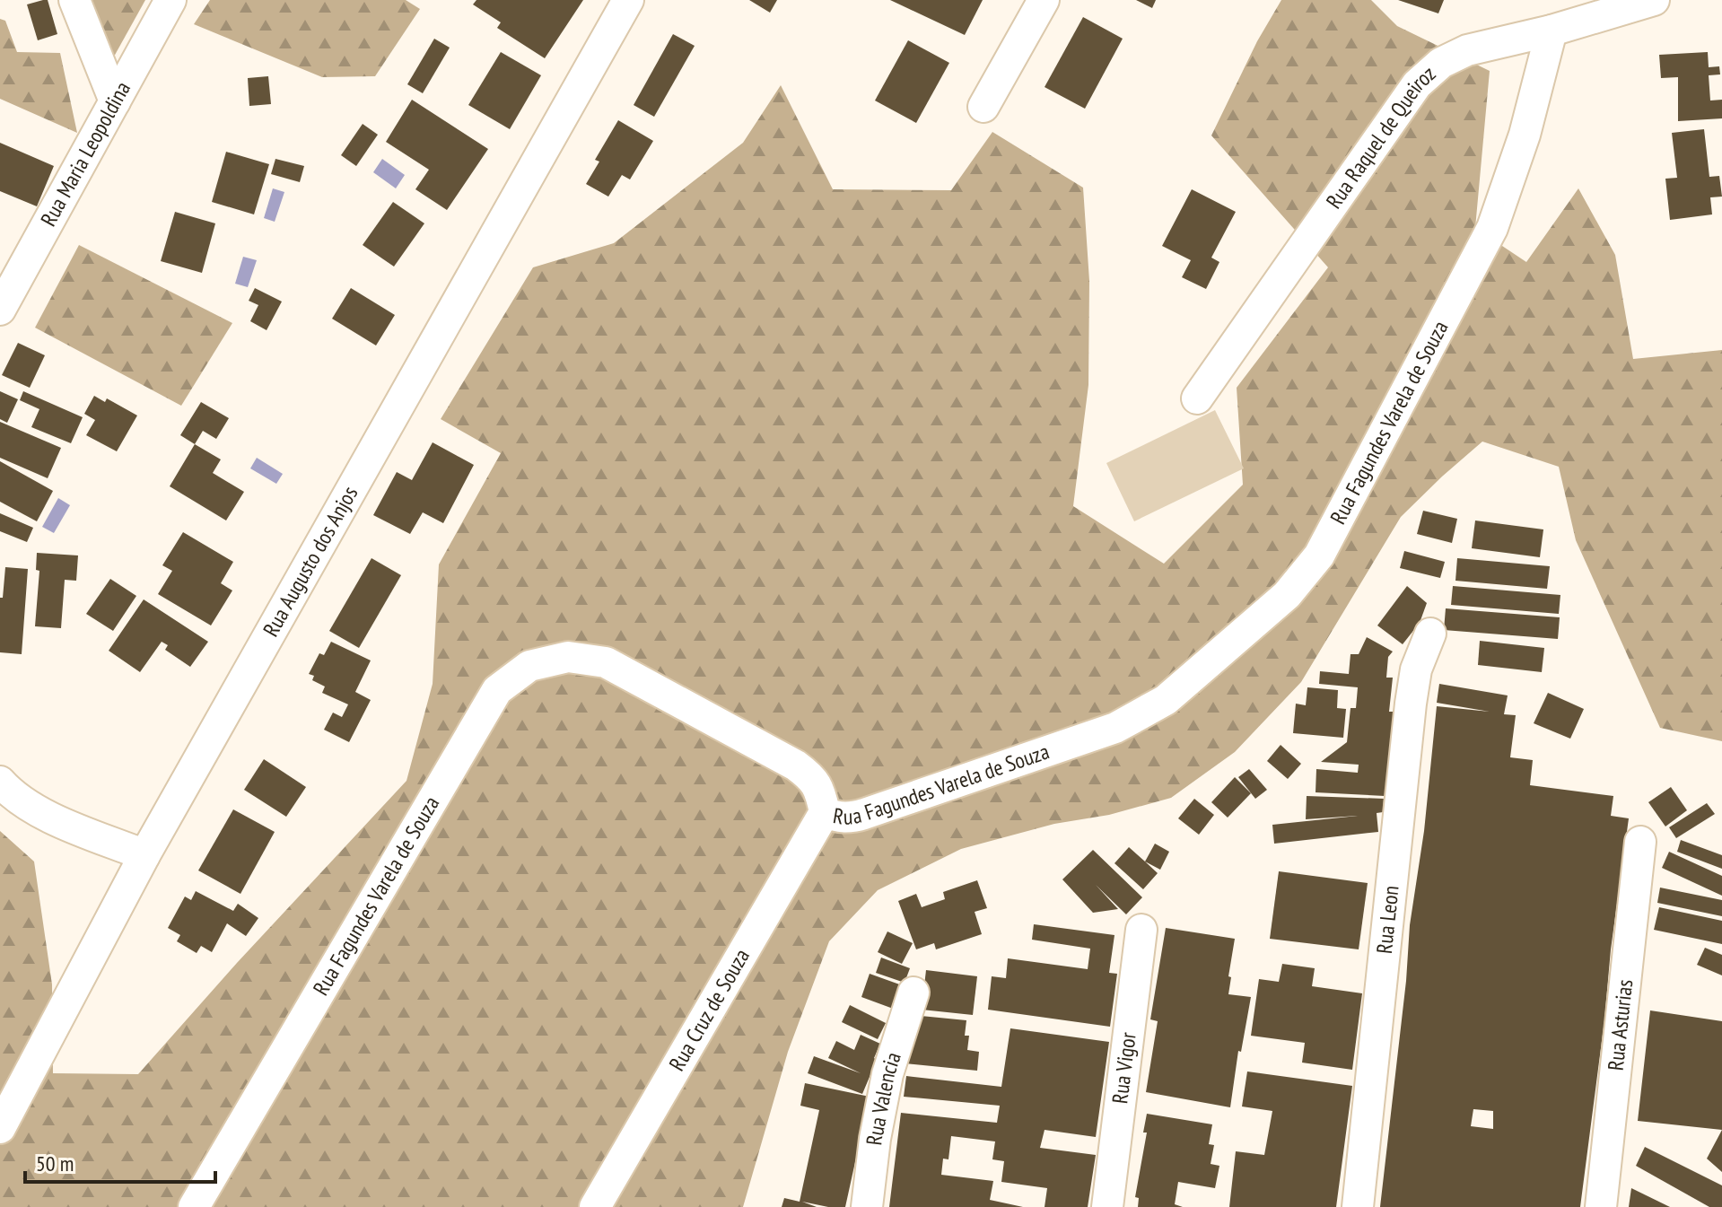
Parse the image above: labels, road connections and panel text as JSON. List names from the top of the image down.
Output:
{
  "streets": {
    "street": [
      "Rua Raquel de Queiroz",
      "Rua Maria Leopoldina",
      "Rua Fagundes Varela de Souza",
      "Rua Augusto dos Anjos",
      "Rua Leon",
      "Rua Cruz de Souza",
      "Rua Asturias",
      "Rua Vigor",
      "Rua Valencia"
    ]
  },
  "crossings": [
    ["Rua Raquel de Queiroz", "Rua Fagundes Varela de Souza"],
    ["Rua Fagundes Varela de Souza", "Rua Cruz de Souza"]
  ],
  "scale_bar": "50 m"
}
